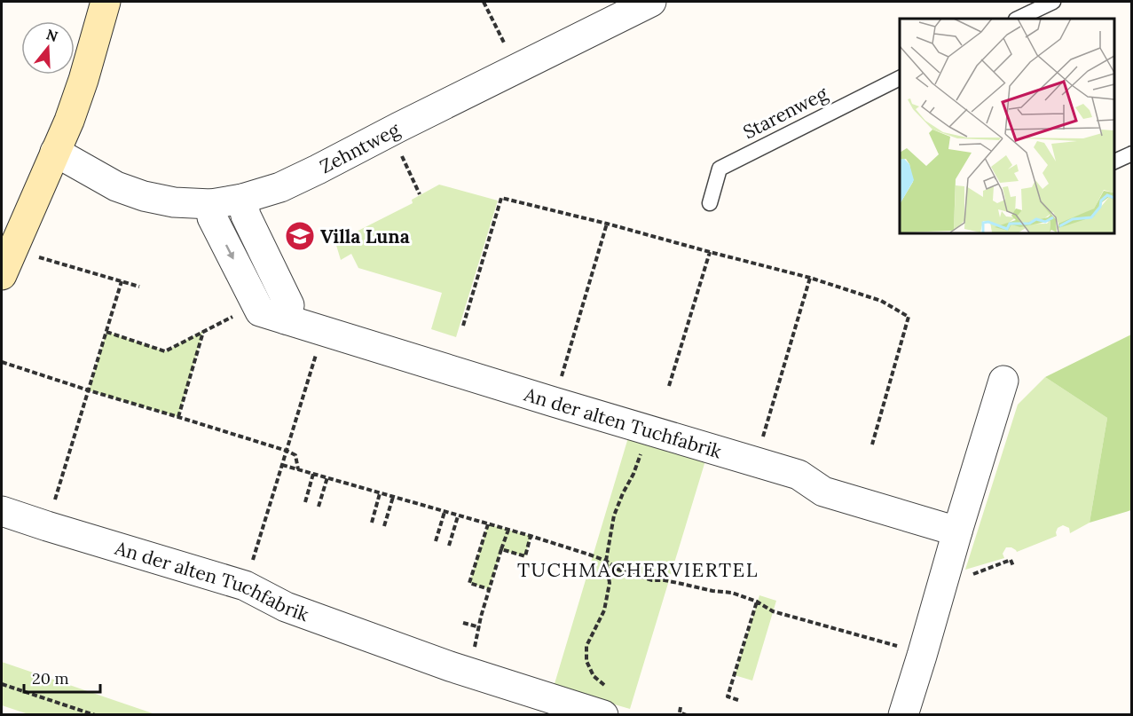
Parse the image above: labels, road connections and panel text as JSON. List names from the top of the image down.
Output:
{
  "streets": {
    "street": ["Zehntweg", "An der alten Tuchfabrik"],
    "lane": ["Starenweg"]
  },
  "districts": ["TUCHMACHERVIERTEL"],
  "places": {
    "school or university": ["Villa Luna"]
  },
  "scale_bar": "20 m",
  "north": "top"
}
